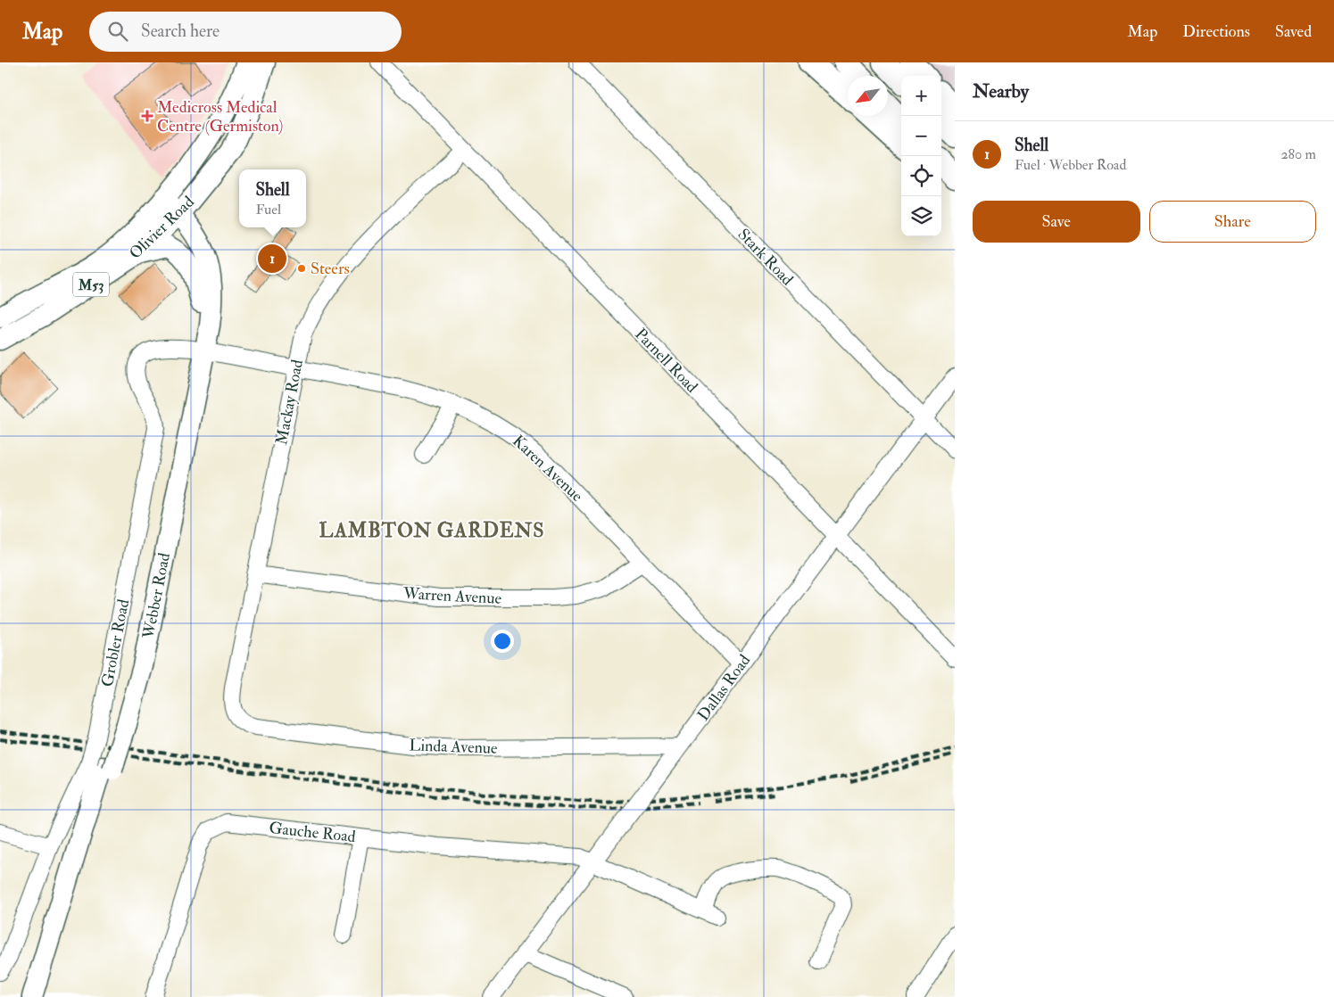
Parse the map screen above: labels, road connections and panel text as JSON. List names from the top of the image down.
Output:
{
  "streets": {
    "main road": ["Olivier Road", "M53", "Webber Road"],
    "street": [
      "Stark Road",
      "Parnell Road",
      "Mackay Road",
      "Karen Avenue",
      "Warren Avenue",
      "Grobler Road",
      "Dallas Road",
      "Linda Avenue",
      "Gauche Road"
    ]
  },
  "crossings": [
    ["Olivier Road", "Webber Road"],
    ["Stark Road", "Dallas Road"],
    ["Parnell Road", "Mackay Road"],
    ["Parnell Road", "Dallas Road"],
    ["Mackay Road", "Karen Avenue"],
    ["Mackay Road", "Warren Avenue"],
    ["Mackay Road", "Linda Avenue"],
    ["Karen Avenue", "Webber Road"],
    ["Karen Avenue", "Warren Avenue"],
    ["Karen Avenue", "Grobler Road"],
    ["Karen Avenue", "Dallas Road"],
    ["Webber Road", "Grobler Road"],
    ["Dallas Road", "Linda Avenue"],
    ["Dallas Road", "Gauche Road"]
  ],
  "districts": ["LAMBTON GARDENS"],
  "places": {
    "health": ["Medicross Medical Centre (Germiston)"],
    "other": ["Steers"]
  },
  "north": "bottom left",
  "page": {
    "header": "Map",
    "search": "Search here",
    "nav": ["Map", "Directions", "Saved"],
    "heading": "Nearby",
    "map_buttons": ["+", "−"],
    "list": [
      {
        "mark": "1",
        "name": "Shell",
        "note": "Fuel · Webber Road",
        "value": "280 m"
      }
    ],
    "popup": ["Shell", "Fuel"],
    "buttons": ["Save", "Share"],
    "pins": "1"
  }
}
